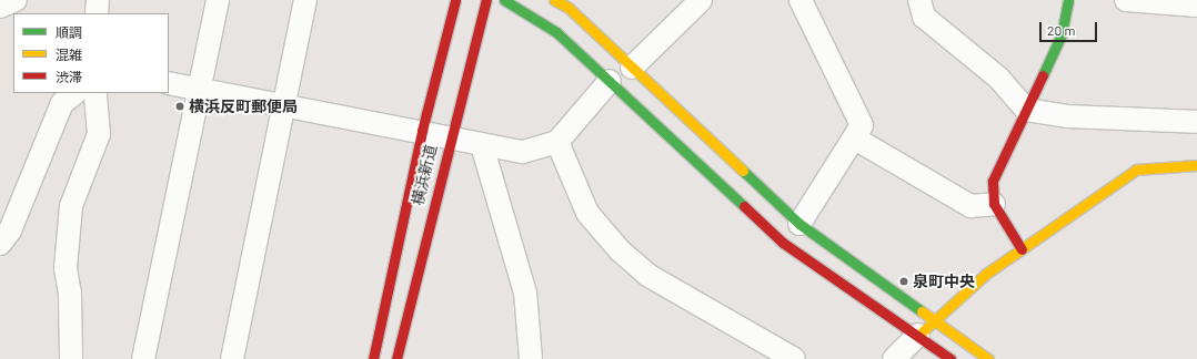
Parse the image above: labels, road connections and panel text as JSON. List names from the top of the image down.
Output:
{
  "streets": {
    "main road": ["横浜新道"]
  },
  "places": ["横浜反町郵便局", "泉町中央"],
  "legend": ["順調", "混雑", "渋滞"],
  "scale_bar": "20 m"
}
